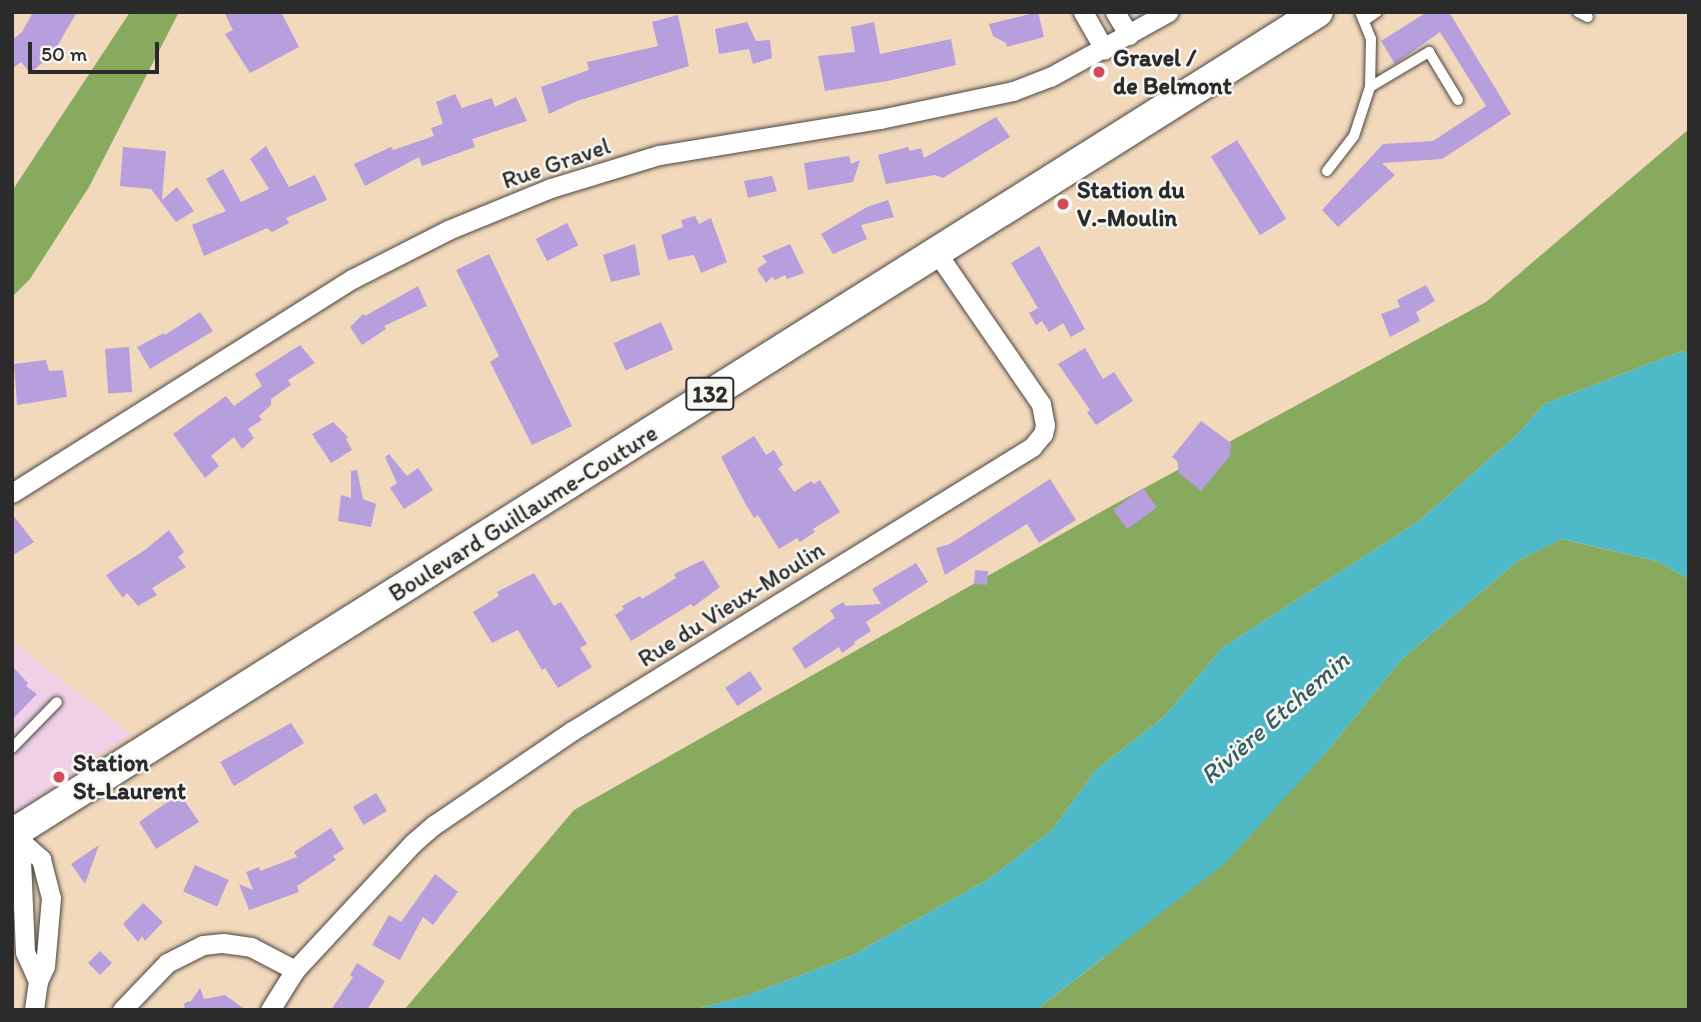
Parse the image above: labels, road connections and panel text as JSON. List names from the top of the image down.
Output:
{
  "streets": {
    "main road": ["132", "Boulevard Guillaume-Couture"],
    "street": ["Rue Gravel", "Rue du Vieux-Moulin"]
  },
  "crossings": [
    ["Boulevard Guillaume-Couture", "Rue du Vieux-Moulin"]
  ],
  "water": ["Rivière Etchemin"],
  "places": ["Gravel / de Belmont", "Station du V.-Moulin", "Station St-Laurent"],
  "scale_bar": "50 m"
}
